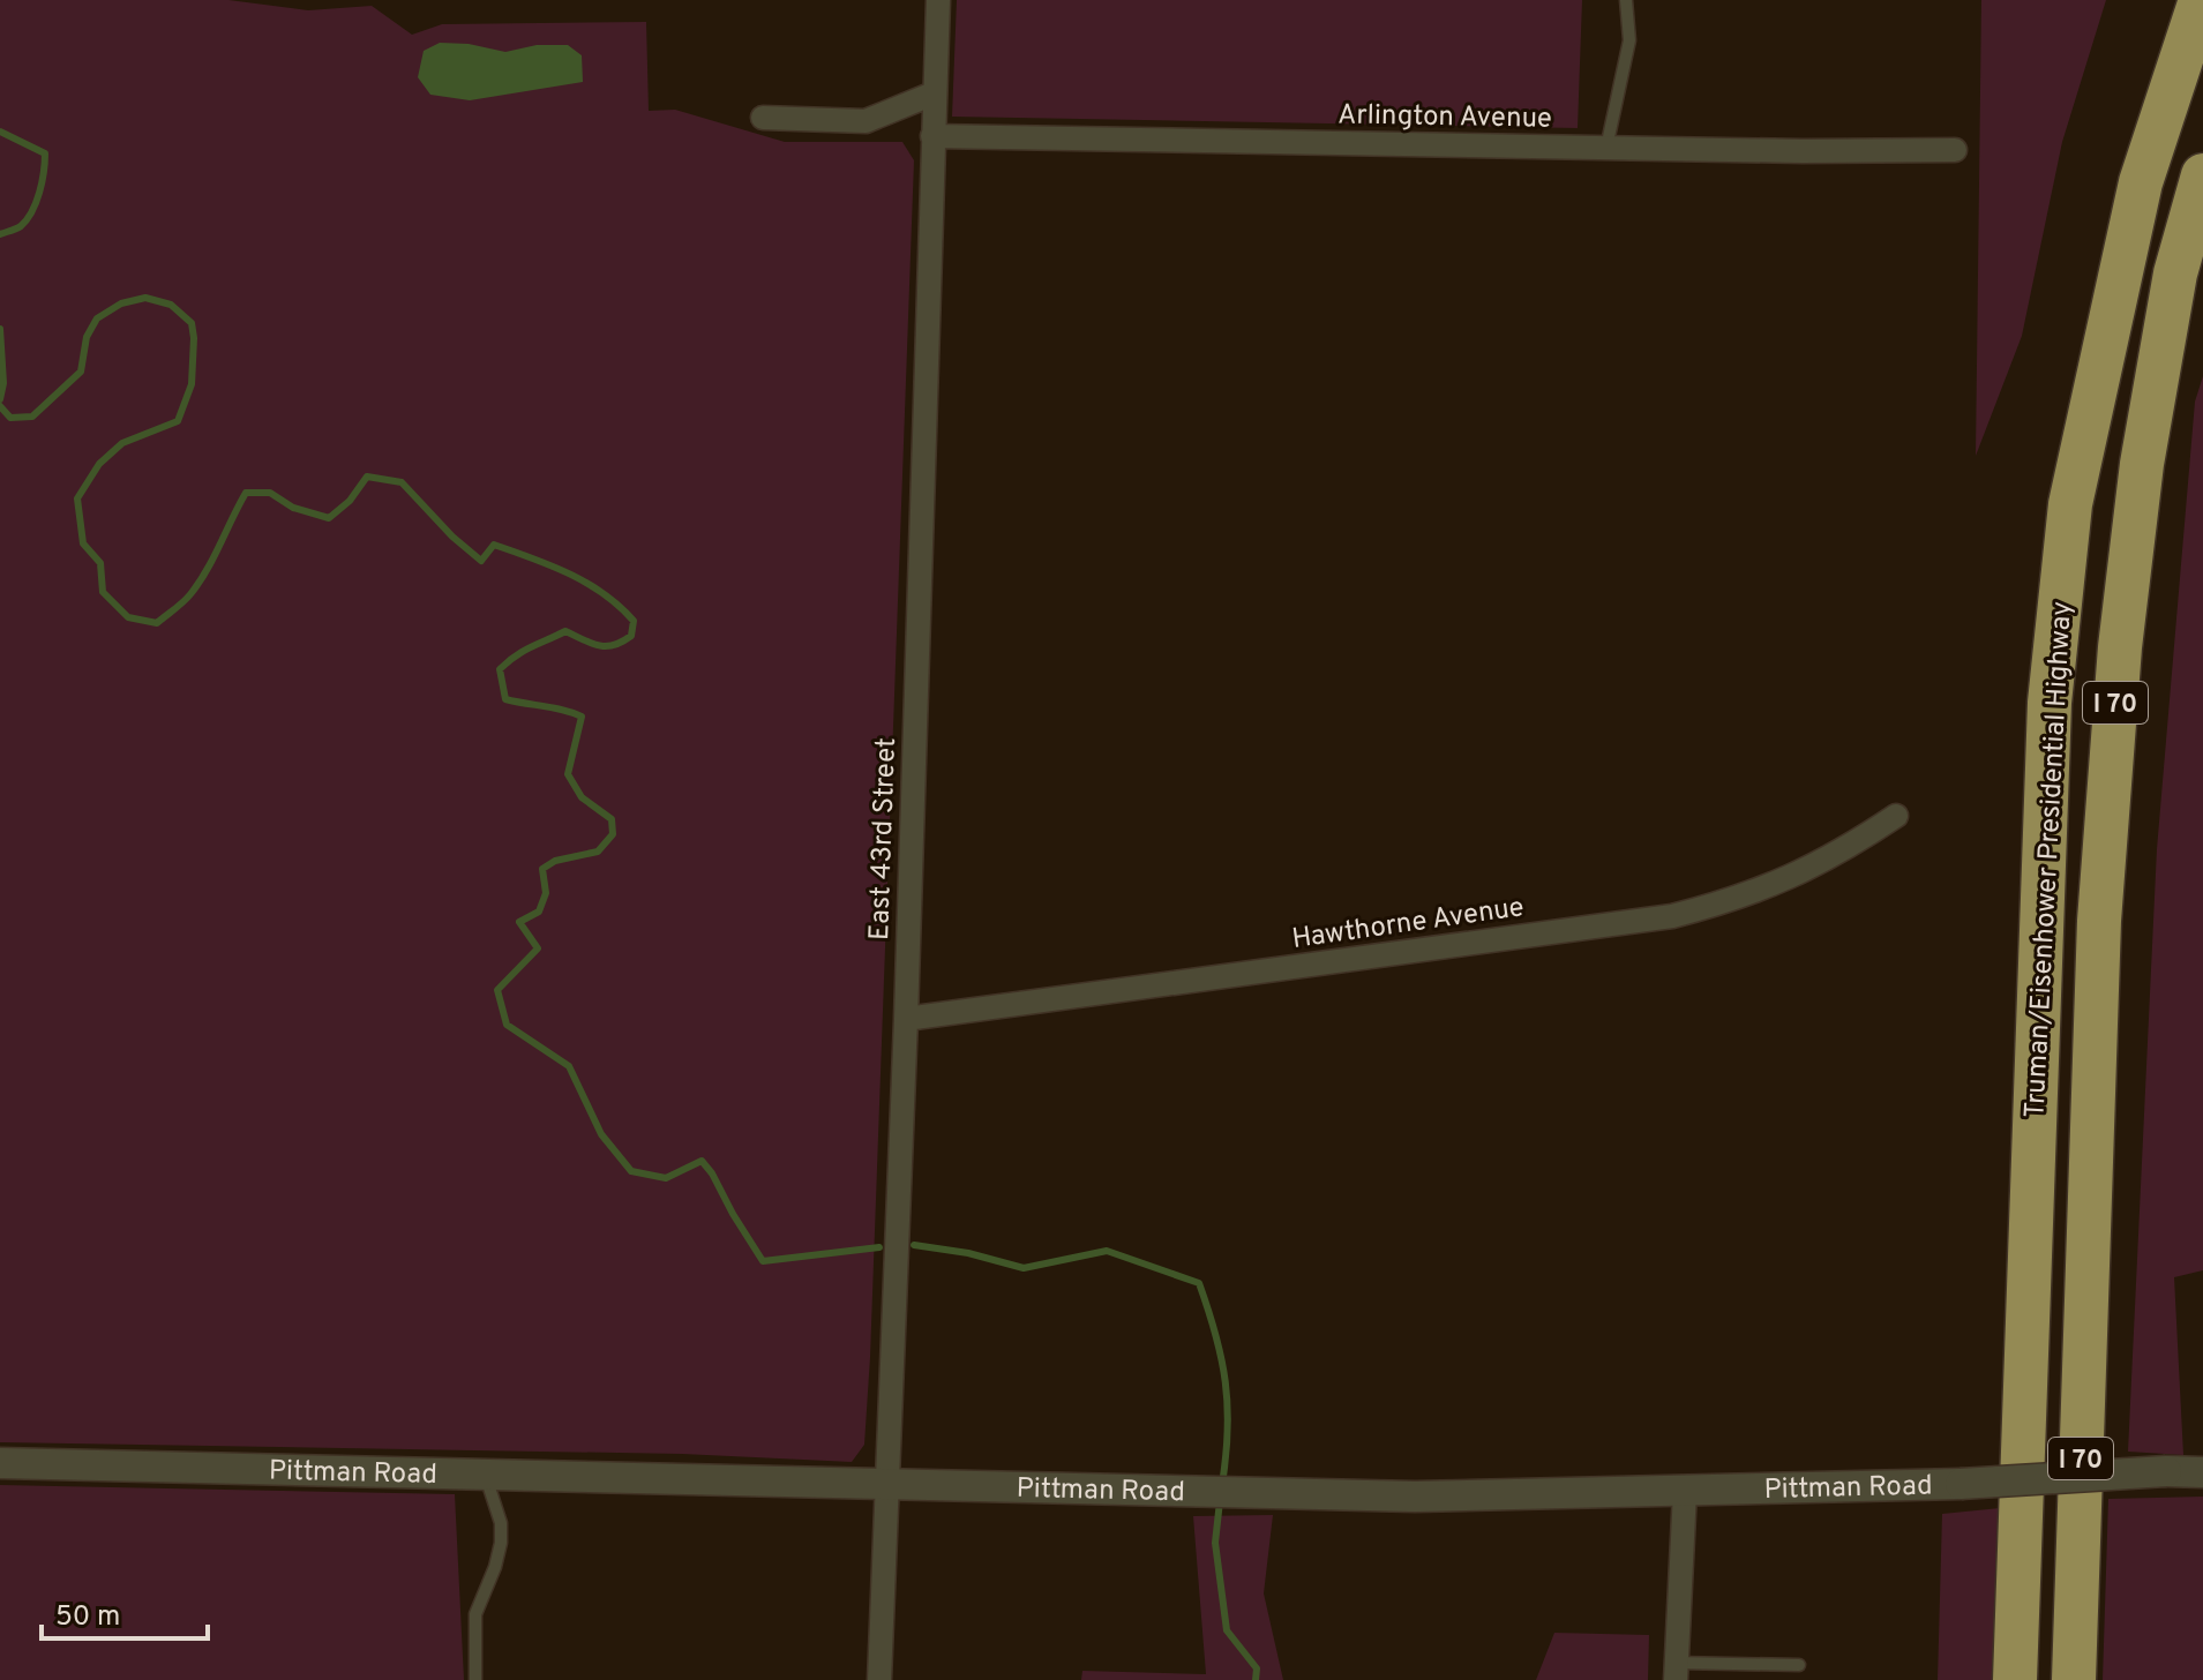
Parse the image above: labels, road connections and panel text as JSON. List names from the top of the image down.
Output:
{
  "streets": {
    "highway": ["I 70", "Truman/Eisenhower Presidential Highway"],
    "street": [
      "Arlington Avenue",
      "East 43rd Street",
      "Hawthorne Avenue",
      "Pittman Road"
    ]
  },
  "crossings": [
    ["Arlington Avenue", "East 43rd Street"],
    ["East 43rd Street", "Hawthorne Avenue"],
    ["East 43rd Street", "Pittman Road"]
  ],
  "scale_bar": "50 m"
}
